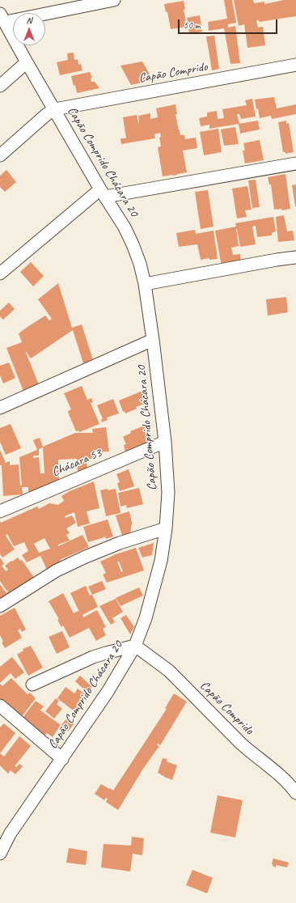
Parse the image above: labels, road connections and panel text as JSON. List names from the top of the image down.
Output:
{
  "streets": {
    "street": ["Capão Comprido", "Capão Comprido Chácara 20", "Chácara 53"]
  },
  "crossings": [
    ["Capão Comprido", "Capão Comprido Chácara 20"],
    ["Capão Comprido Chácara 20", "Chácara 53"]
  ],
  "scale_bar": "50 m",
  "north": "top"
}
